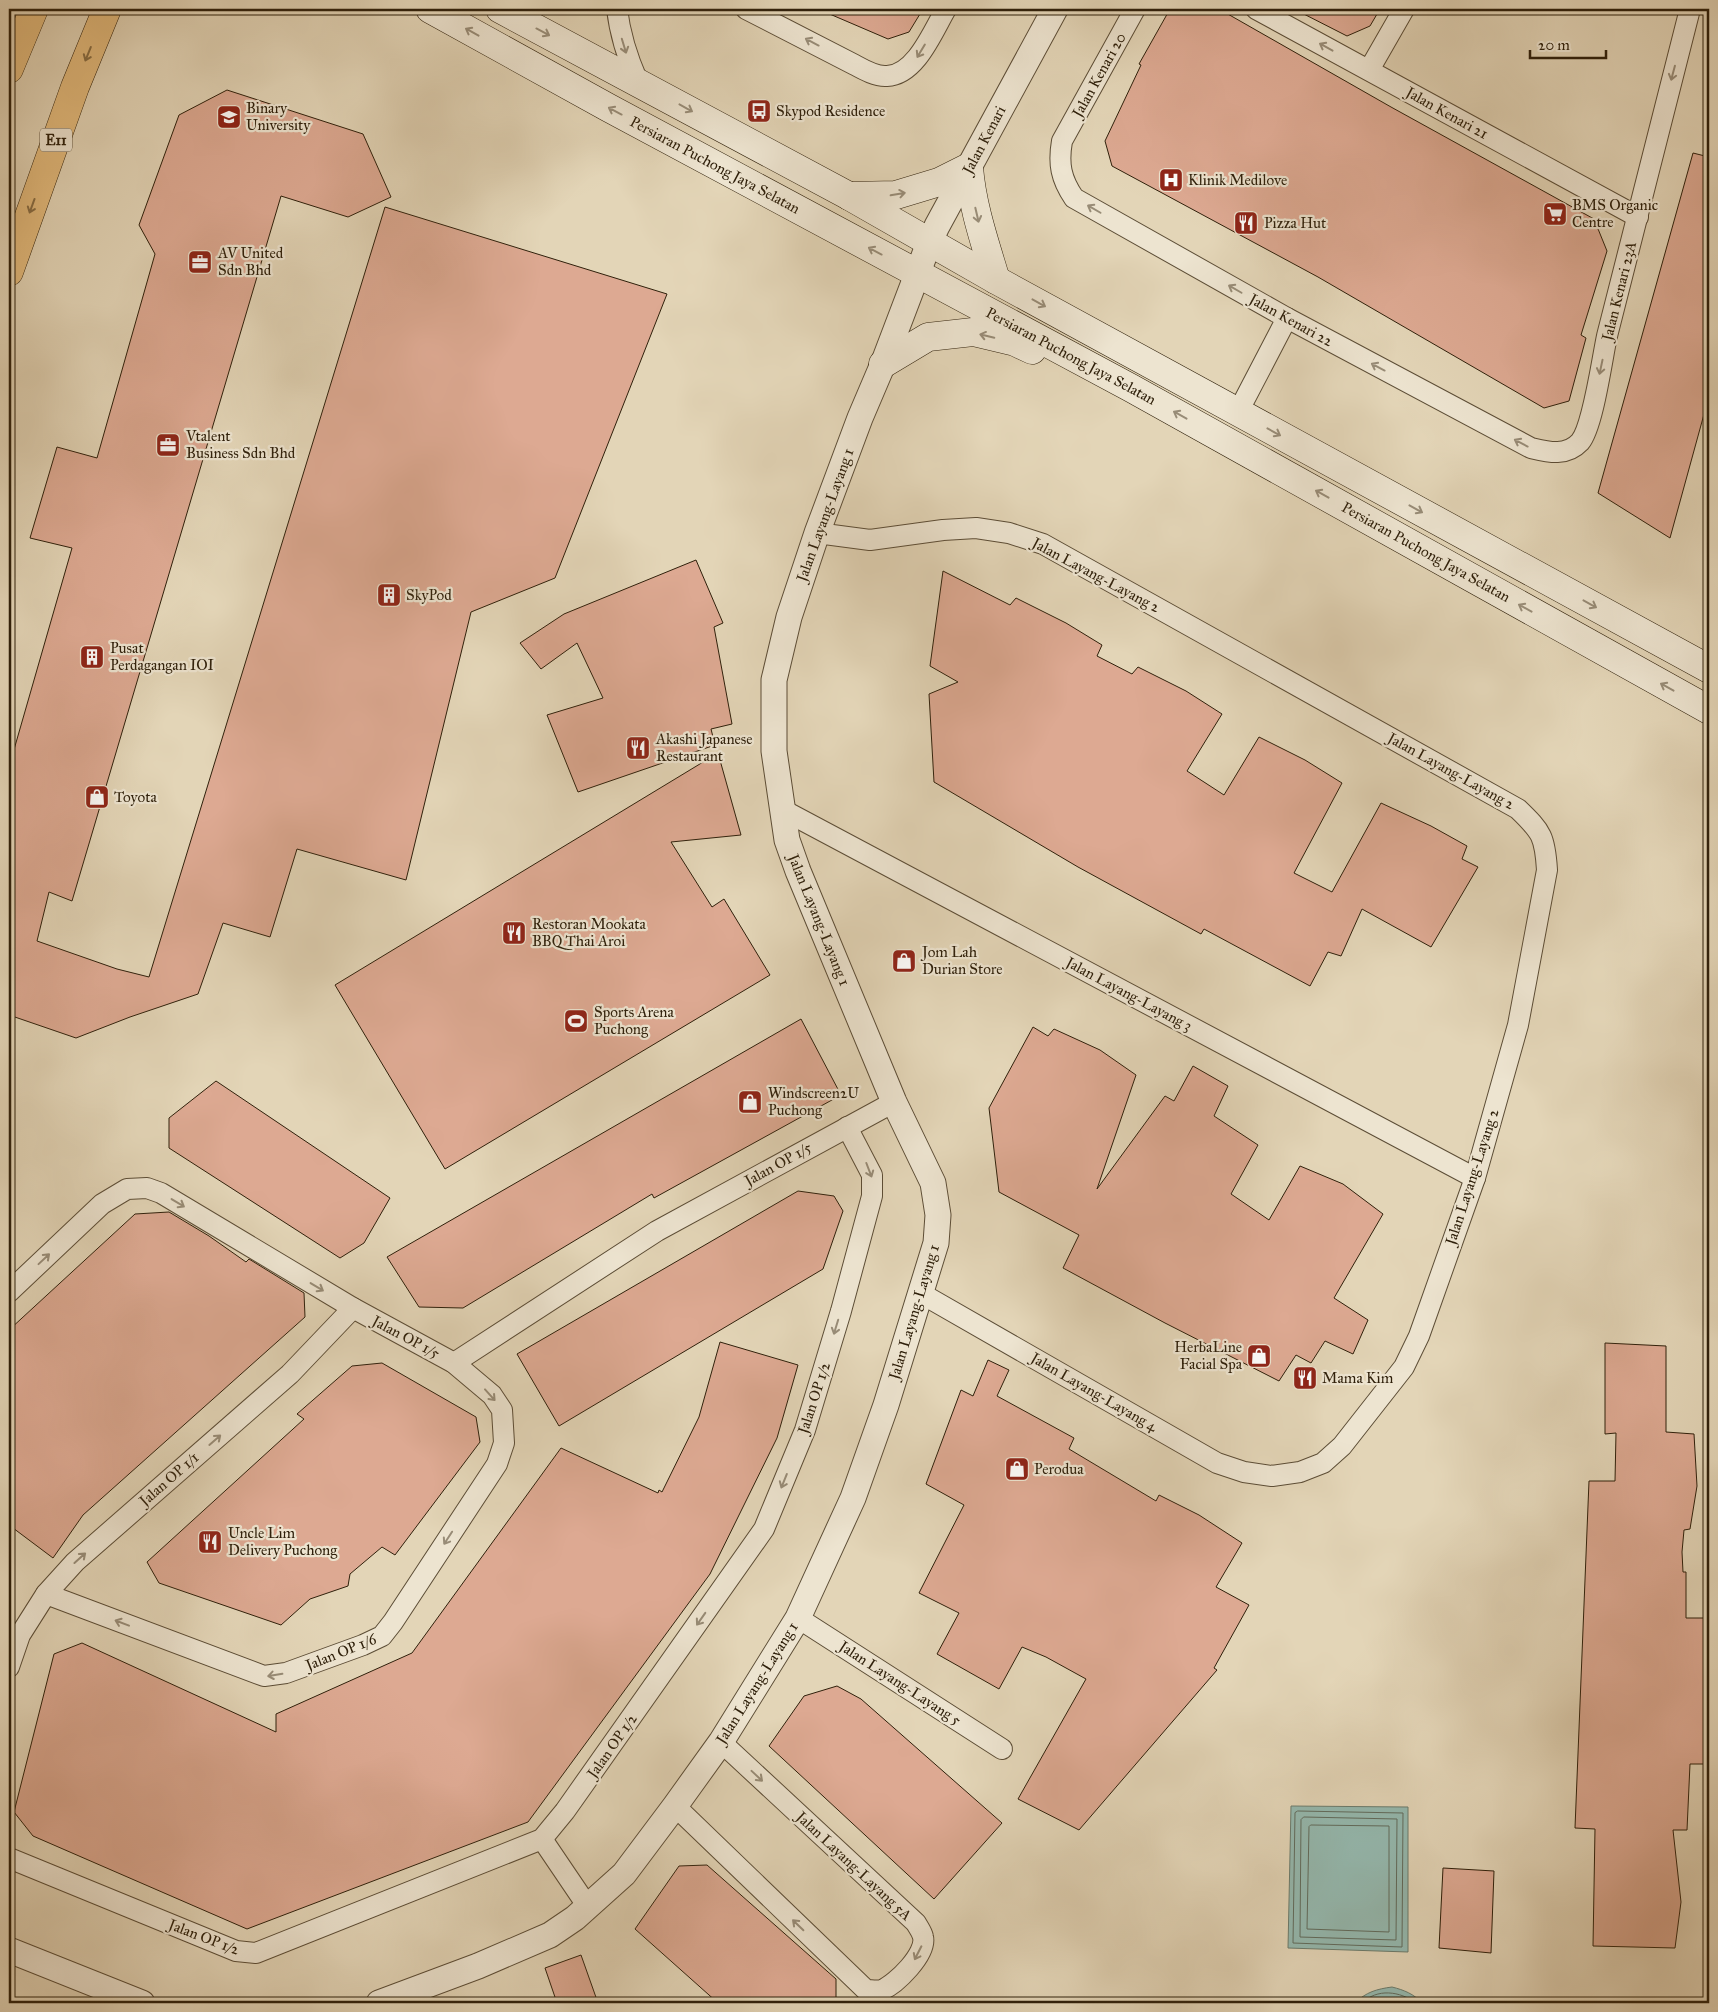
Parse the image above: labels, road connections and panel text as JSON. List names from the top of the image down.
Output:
{
  "streets": {
    "highway": ["E11"],
    "main road": ["Persiaran Puchong Jaya Selatan"],
    "street": [
      "Jalan Kenari 20",
      "Jalan Kenari 21",
      "Jalan Kenari",
      "Jalan Kenari 23A",
      "Jalan Kenari 22",
      "Jalan Layang-Layang 1",
      "Jalan Layang-Layang 2",
      "Jalan Layang-Layang 3",
      "Jalan OP 1/5",
      "Jalan Layang-Layang 4",
      "Jalan OP 1/2",
      "Jalan OP 1/1",
      "Jalan OP 1/6",
      "Jalan Layang-Layang 5",
      "Jalan Layang-Layang 5A"
    ]
  },
  "crossings": [
    ["Jalan Kenari 20", "Jalan Kenari 22"],
    ["Jalan Kenari 21", "Jalan Kenari 23A"],
    ["Jalan Kenari", "Persiaran Puchong Jaya Selatan"],
    ["Jalan Kenari", "Jalan Layang-Layang 1"],
    ["Persiaran Puchong Jaya Selatan", "Jalan Layang-Layang 1"],
    ["Jalan Kenari 23A", "Jalan Kenari 22"],
    ["Jalan Layang-Layang 1", "Jalan Layang-Layang 2"],
    ["Jalan Layang-Layang 1", "Jalan Layang-Layang 3"],
    ["Jalan Layang-Layang 1", "Jalan OP 1/5"],
    ["Jalan Layang-Layang 1", "Jalan Layang-Layang 4"],
    ["Jalan Layang-Layang 1", "Jalan Layang-Layang 5"],
    ["Jalan Layang-Layang 1", "Jalan Layang-Layang 5A"],
    ["Jalan Layang-Layang 2", "Jalan Layang-Layang 3"],
    ["Jalan Layang-Layang 2", "Jalan Layang-Layang 4"],
    ["Jalan OP 1/5", "Jalan OP 1/2"],
    ["Jalan OP 1/5", "Jalan OP 1/1"],
    ["Jalan OP 1/5", "Jalan OP 1/6"],
    ["Jalan OP 1/1", "Jalan OP 1/6"]
  ],
  "one_way": [
    "Jalan Kenari 23A",
    "Jalan Kenari 22",
    "Jalan OP 1/2",
    "Jalan OP 1/1"
  ],
  "places": {
    "bus stop": ["Skypod Residence"],
    "school or university": ["Binary University"],
    "hospital": ["Klinik Medilove"],
    "supermarket": ["BMS Organic Centre"],
    "restaurant": [
      "Pizza Hut",
      "Akashi Japanese Restaurant",
      "Restoran Mookata BBQ Thai Aroi",
      "Mama Kim",
      "Uncle Lim Delivery Puchong"
    ],
    "office": ["AV United Sdn Bhd", "Vtalent Business Sdn Bhd"],
    "building": ["SkyPod", "Pusat Perdagangan IOI"],
    "shop": [
      "Toyota",
      "Jom Lah Durian Store",
      "Windscreen2U Puchong",
      "HerbaLine Facial Spa",
      "Perodua"
    ],
    "sports": ["Sports Arena Puchong"]
  },
  "scale_bar": "20 m"
}
